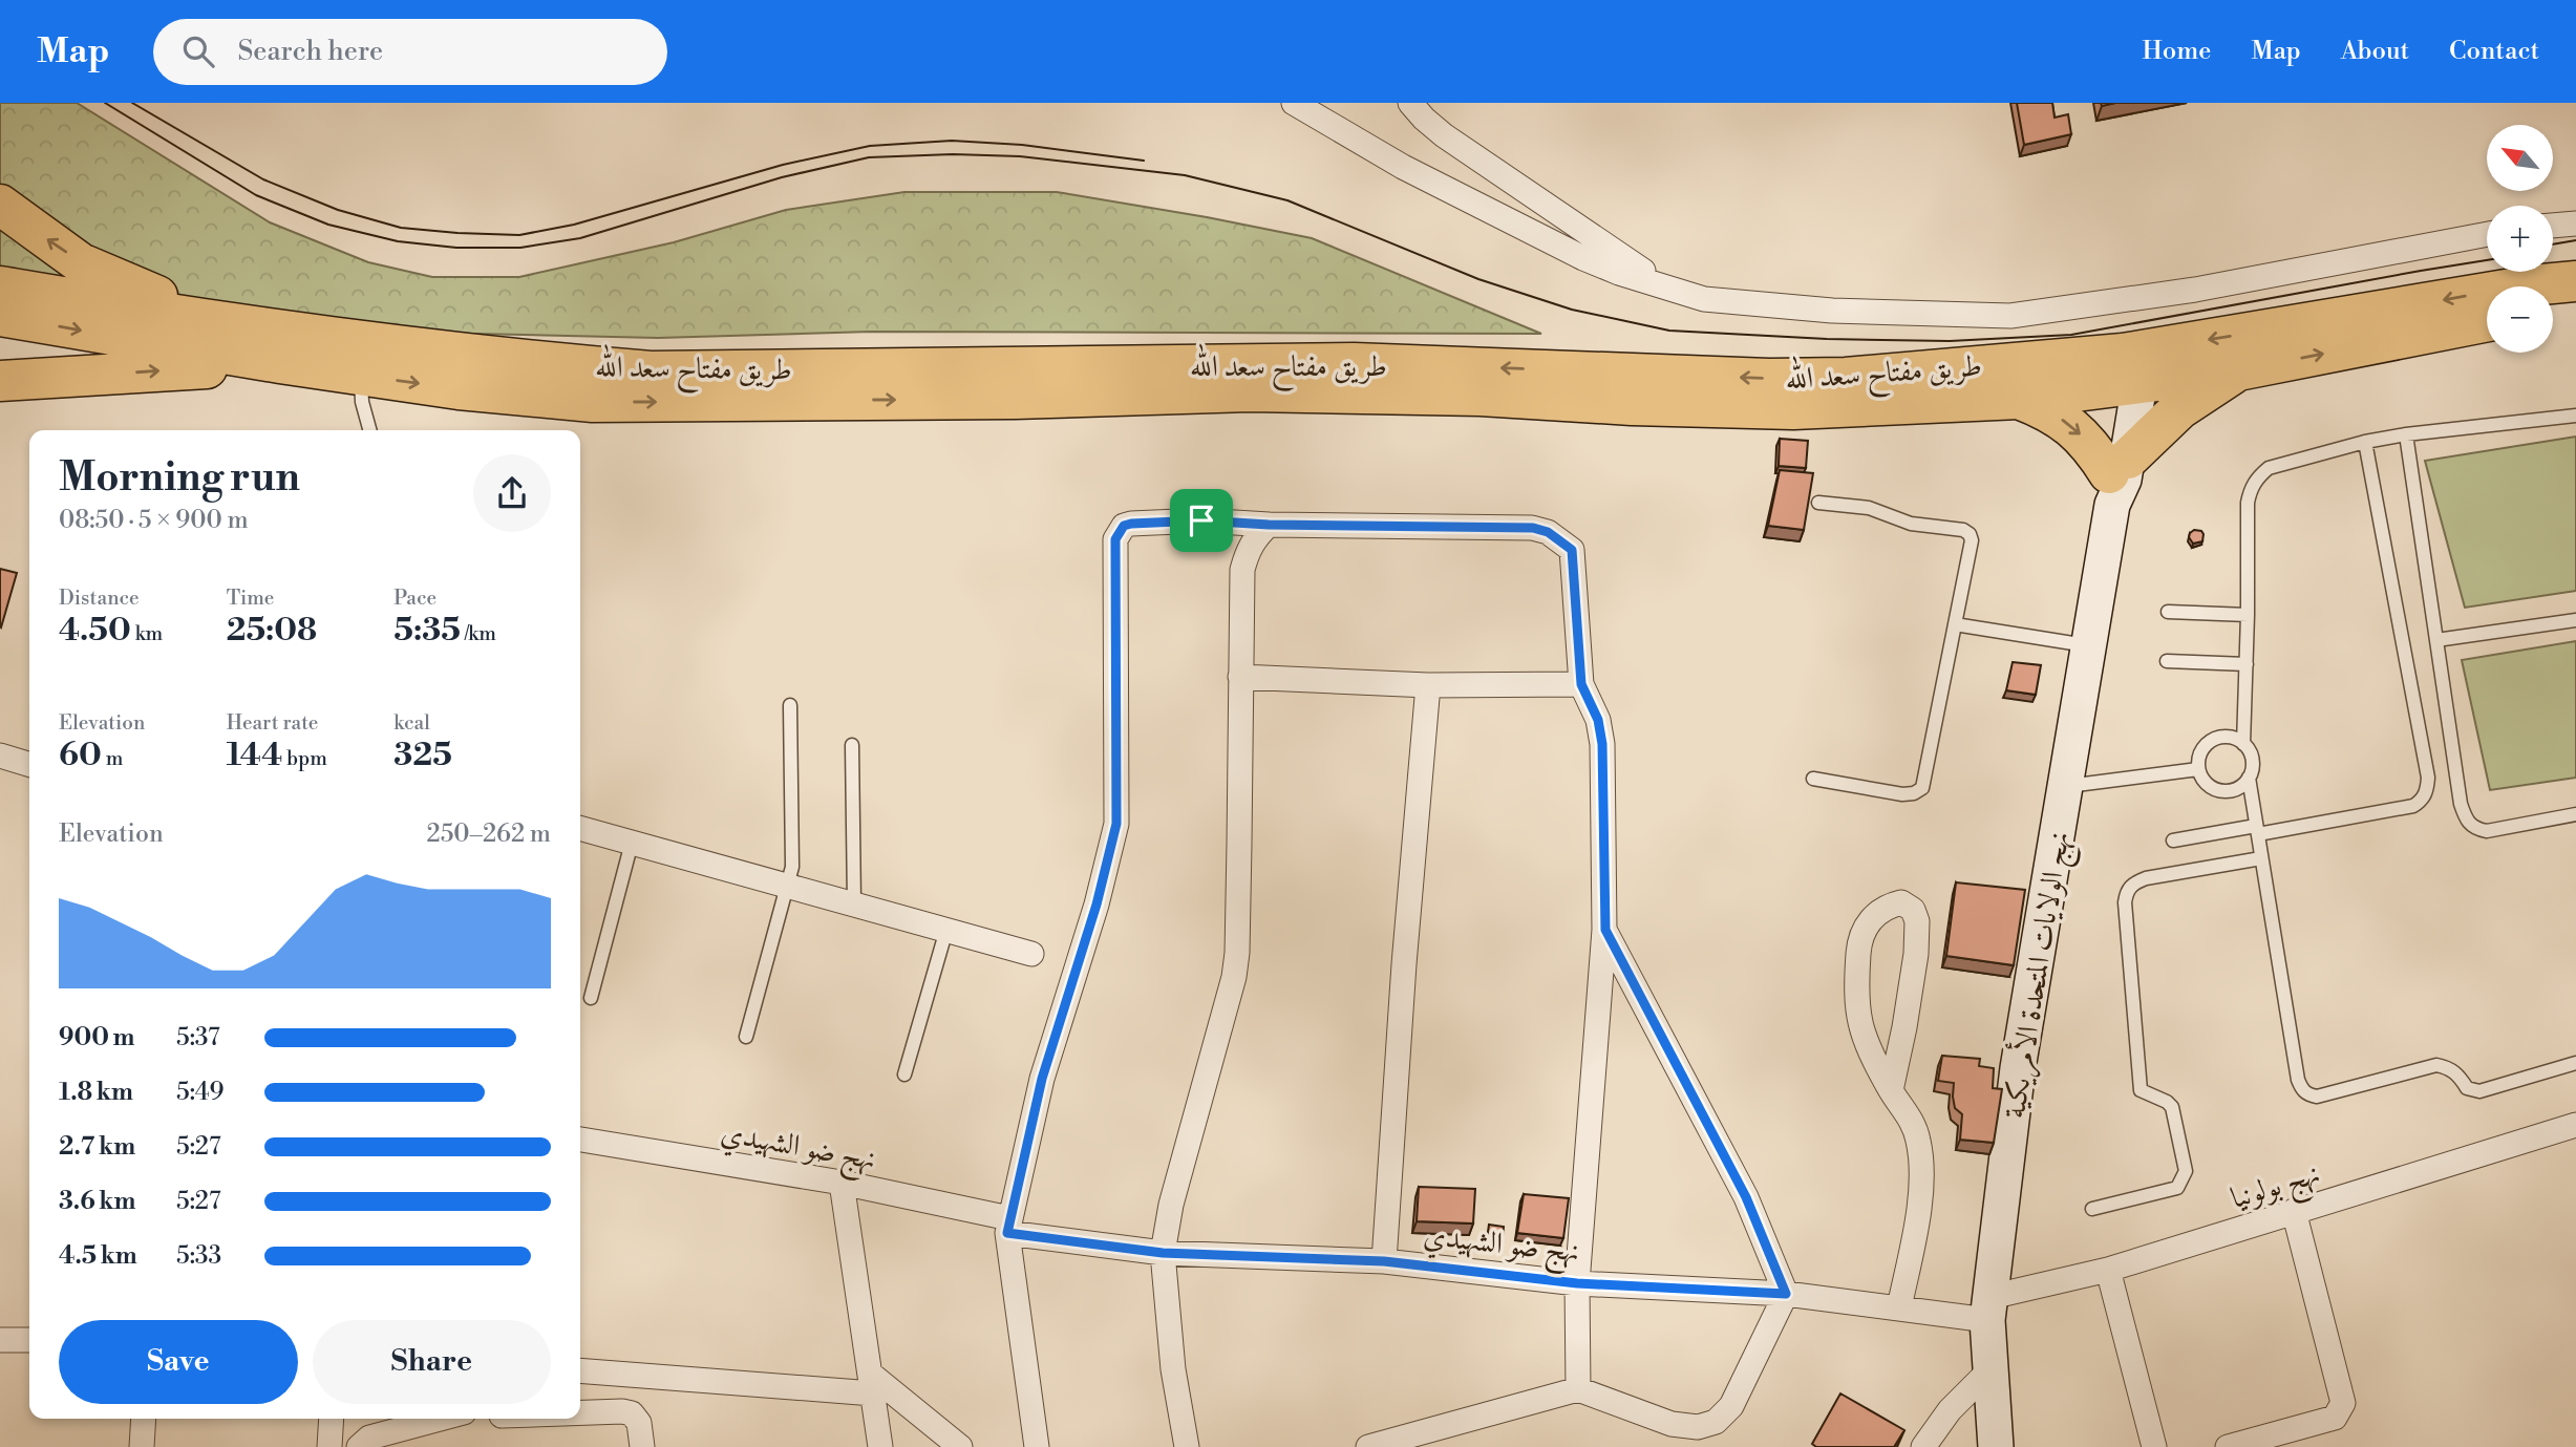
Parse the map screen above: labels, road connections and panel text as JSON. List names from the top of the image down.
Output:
{
  "streets": {
    "highway": ["طريق مفتاح سعد الله"],
    "street": ["نهج الولايات المتحدة الأمريكية", "نهج ضو الشهيدي", "نهج بولونيا"]
  },
  "crossings": [
    ["طريق مفتاح سعد الله", "نهج الولايات المتحدة الأمريكية"],
    ["نهج الولايات المتحدة الأمريكية", "نهج ضو الشهيدي"],
    ["نهج الولايات المتحدة الأمريكية", "نهج بولونيا"],
    ["نهج ضو الشهيدي", "نهج بولونيا"]
  ],
  "north": "top left",
  "page": {
    "header": "Map",
    "search": "Search here",
    "nav": [
      "Home",
      "Map",
      "About",
      "Contact"
    ],
    "map_buttons": ["+", "−"],
    "heading": ["Morning run", "08:50 · 5 × 900 m"],
    "stats": [
      ["Distance", "4.50 km"],
      ["Time", "25:08"],
      ["Pace", "5:35 /km"],
      ["Elevation", "60 m"],
      ["Heart rate", "144 bpm"],
      ["kcal", "325"]
    ],
    "chart": ["Elevation", "250–262 m"],
    "list": [
      {
        "name": "900 m",
        "note": "5:37"
      },
      {
        "name": "1.8 km",
        "note": "5:49"
      },
      {
        "name": "2.7 km",
        "note": "5:27"
      },
      {
        "name": "3.6 km",
        "note": "5:27"
      },
      {
        "name": "4.5 km",
        "note": "5:33"
      }
    ],
    "buttons": ["Save", "Share"]
  }
}
